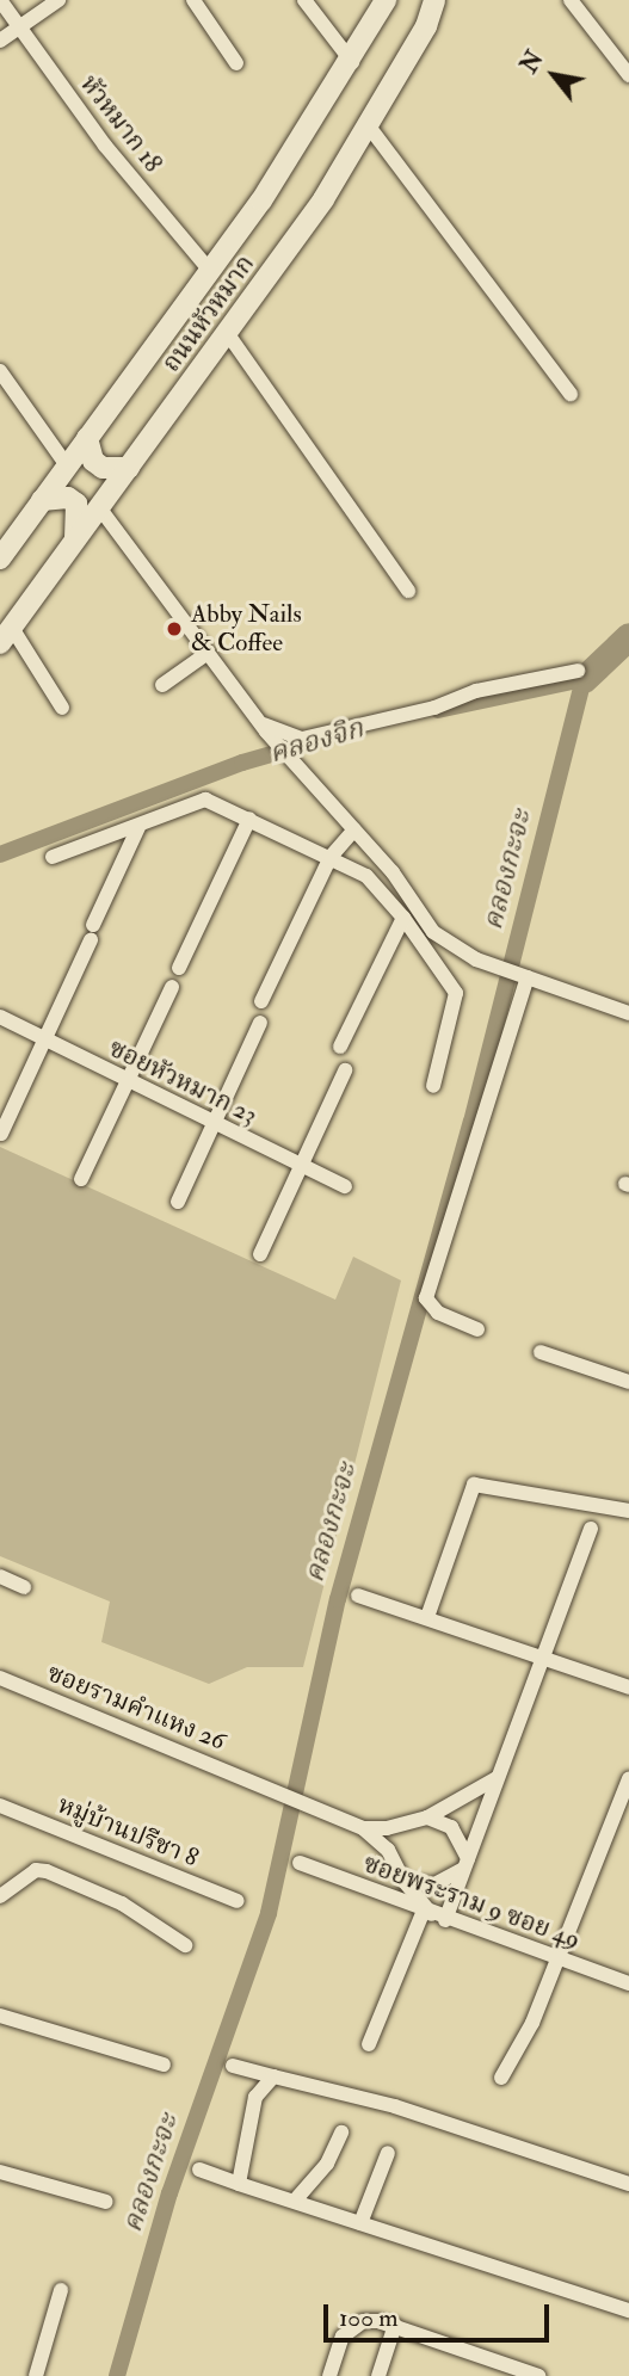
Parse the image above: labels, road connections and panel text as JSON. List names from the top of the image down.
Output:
{
  "streets": {
    "main road": ["ถนนหัวหมาก"],
    "street": [
      "หัวหมาก 18",
      "ซอยหัวหมาก 23",
      "ซอยรามคำแหง 26",
      "หมู่บ้านปรีชา 8",
      "ซอยพระราม 9 ซอย 49"
    ]
  },
  "crossings": [
    ["หัวหมาก 18", "ถนนหัวหมาก"]
  ],
  "water": ["คลองจิก", "คลองกะจะ"],
  "places": ["Abby Nails & Coffee"],
  "scale_bar": "100 m",
  "north": "top left"
}
